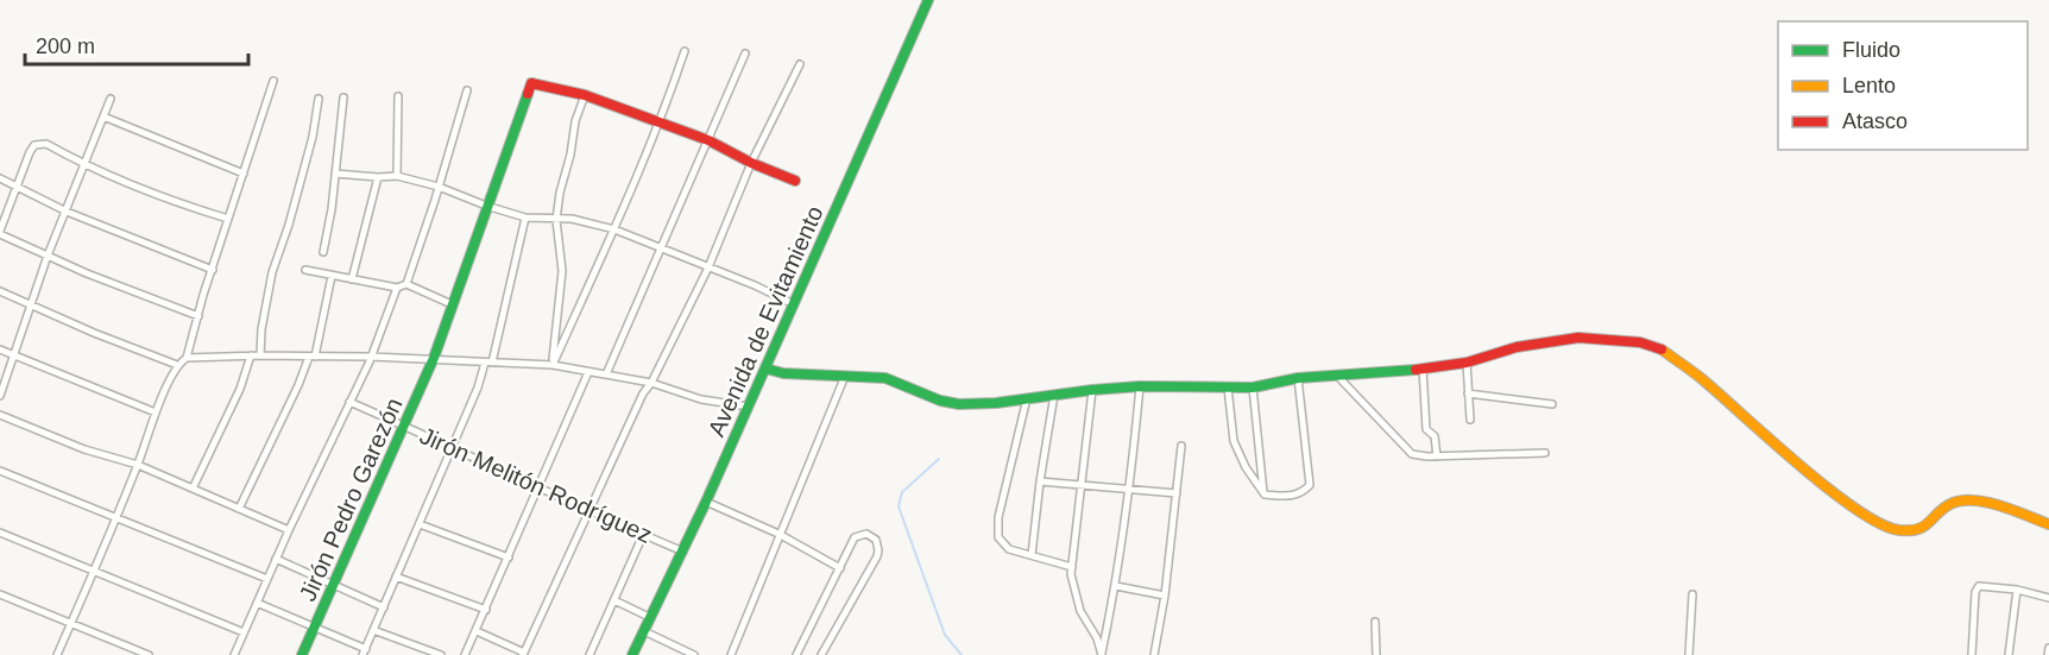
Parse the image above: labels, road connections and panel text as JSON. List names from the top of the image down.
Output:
{
  "streets": {
    "street": ["Avenida de Evitamiento", "Jirón Melitón Rodríguez", "Jirón Pedro Garezón"]
  },
  "crossings": [
    ["Avenida de Evitamiento", "Jirón Melitón Rodríguez"],
    ["Jirón Melitón Rodríguez", "Jirón Pedro Garezón"]
  ],
  "legend": ["Fluido", "Lento", "Atasco"],
  "scale_bar": "200 m"
}
